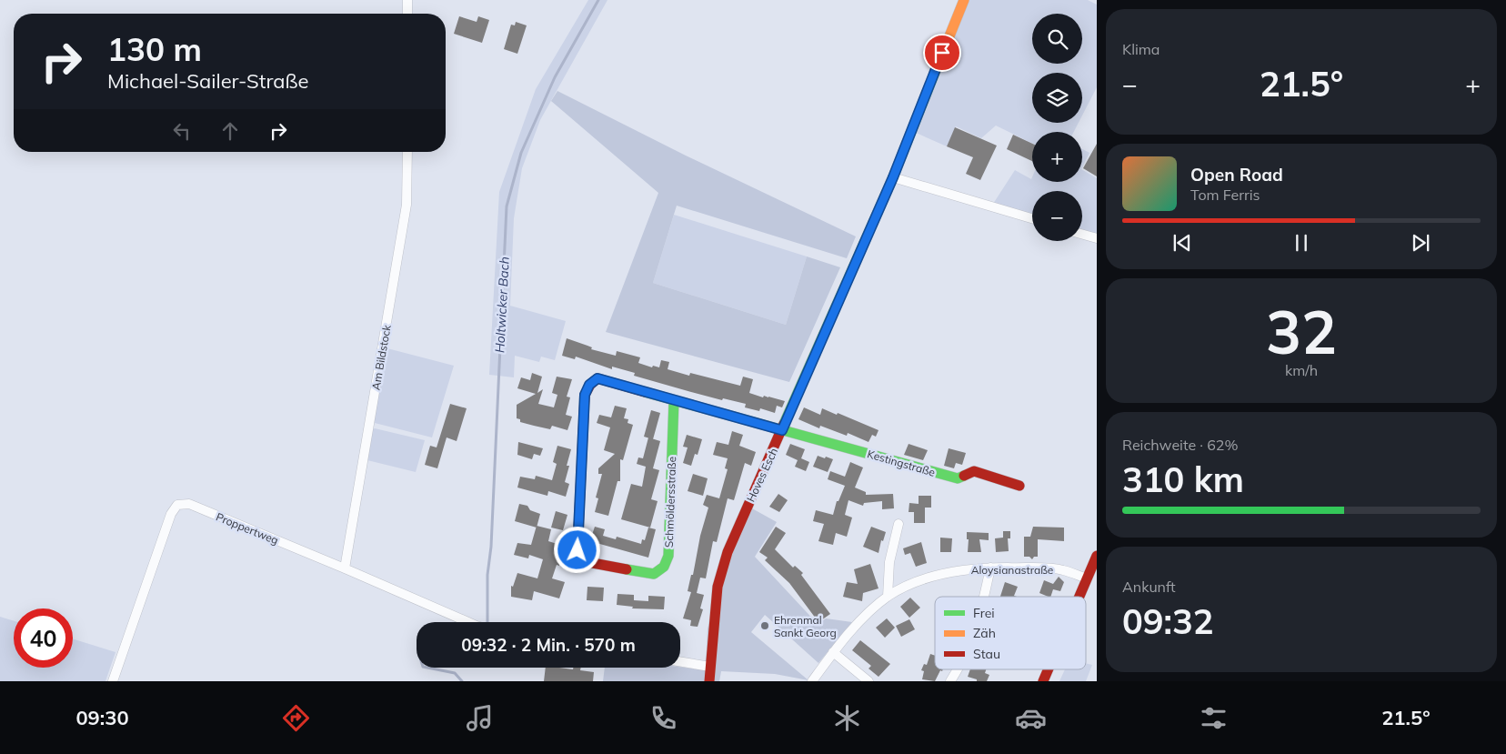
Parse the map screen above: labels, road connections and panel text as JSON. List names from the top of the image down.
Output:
{
  "streets": {
    "street": [
      "Am Bildstock",
      "Kestingstraße",
      "Hoves Esch",
      "Schmöldersstraße",
      "Proppertweg",
      "Aloysianastraße"
    ]
  },
  "crossings": [
    ["Am Bildstock", "Proppertweg"],
    ["Kestingstraße", "Hoves Esch"],
    ["Kestingstraße", "Schmöldersstraße"]
  ],
  "water": ["Holtwicker Bach"],
  "places": ["Ehrenmal Sankt Georg"],
  "legend": ["Frei", "Zäh", "Stau"],
  "page": {
    "tile": [
      "Klima",
      ["32", "km/h"],
      ["Reichweite · 62%", "310 km"],
      ["Ankunft", "09:32"]
    ],
    "map_buttons": ["+", "−"],
    "turn": ["130 m", "Michael-Sailer-Straße"],
    "heat": ["−", "21.5°", "+"],
    "song": ["Open Road", "Tom Ferris"],
    "limit": "40",
    "trip": "09:32 · 2 Min. · 570 m",
    "tabs": ["09:30", "21.5°"]
  }
}
